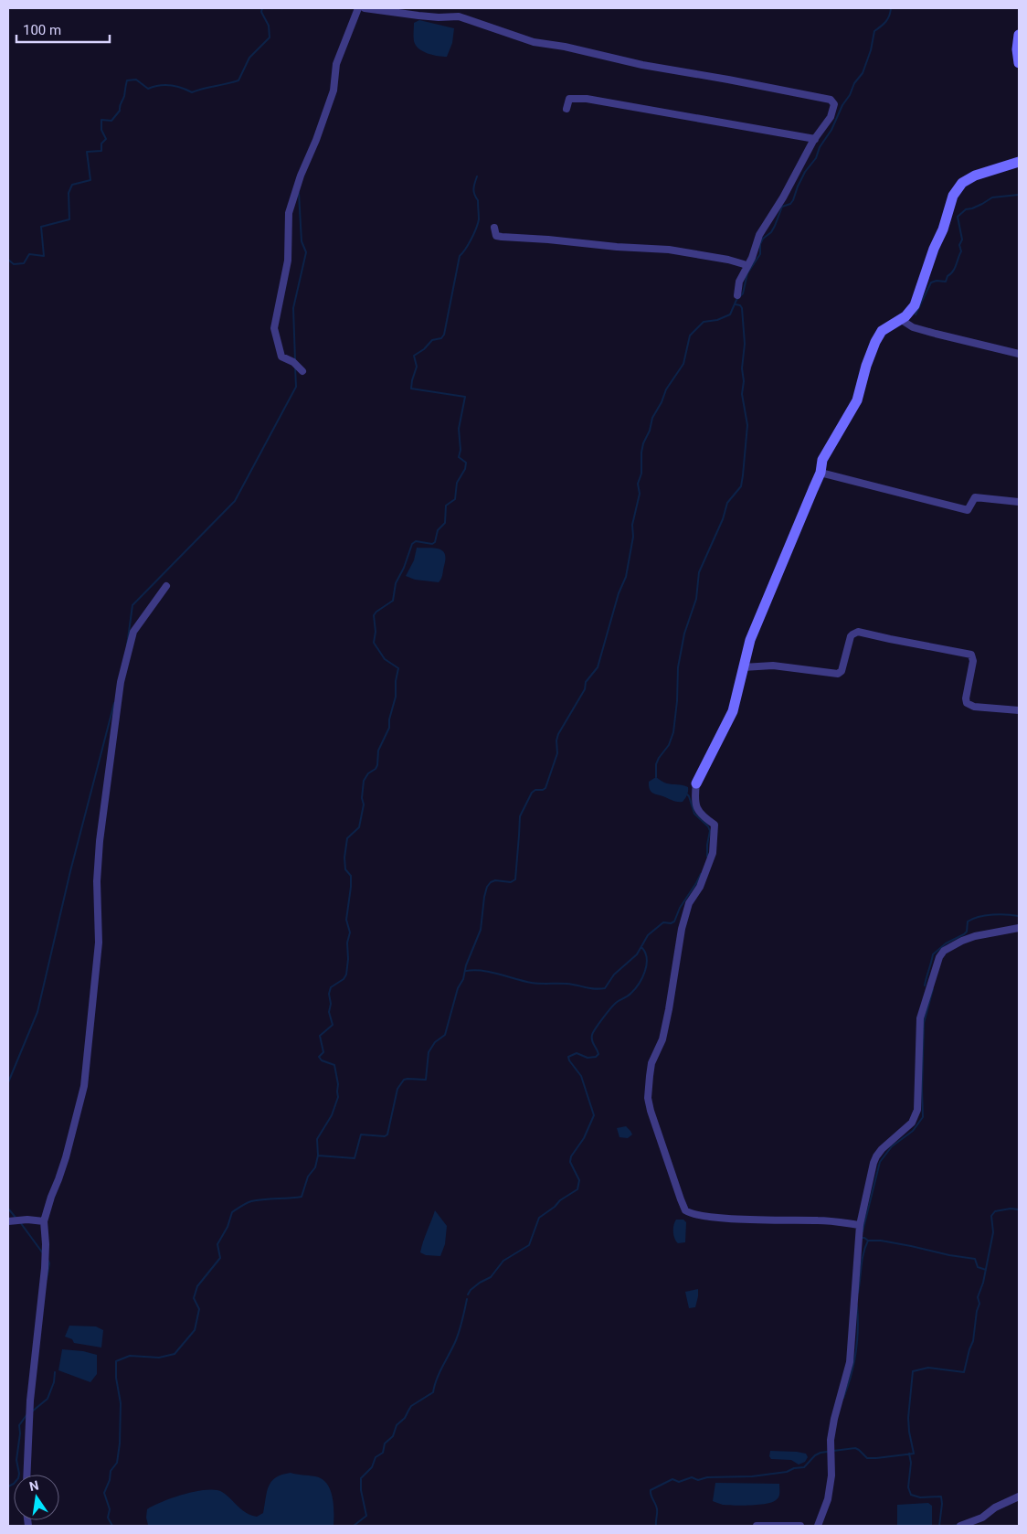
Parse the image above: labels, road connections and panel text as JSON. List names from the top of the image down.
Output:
{
  "scale_bar": "100 m",
  "north": "top"
}
